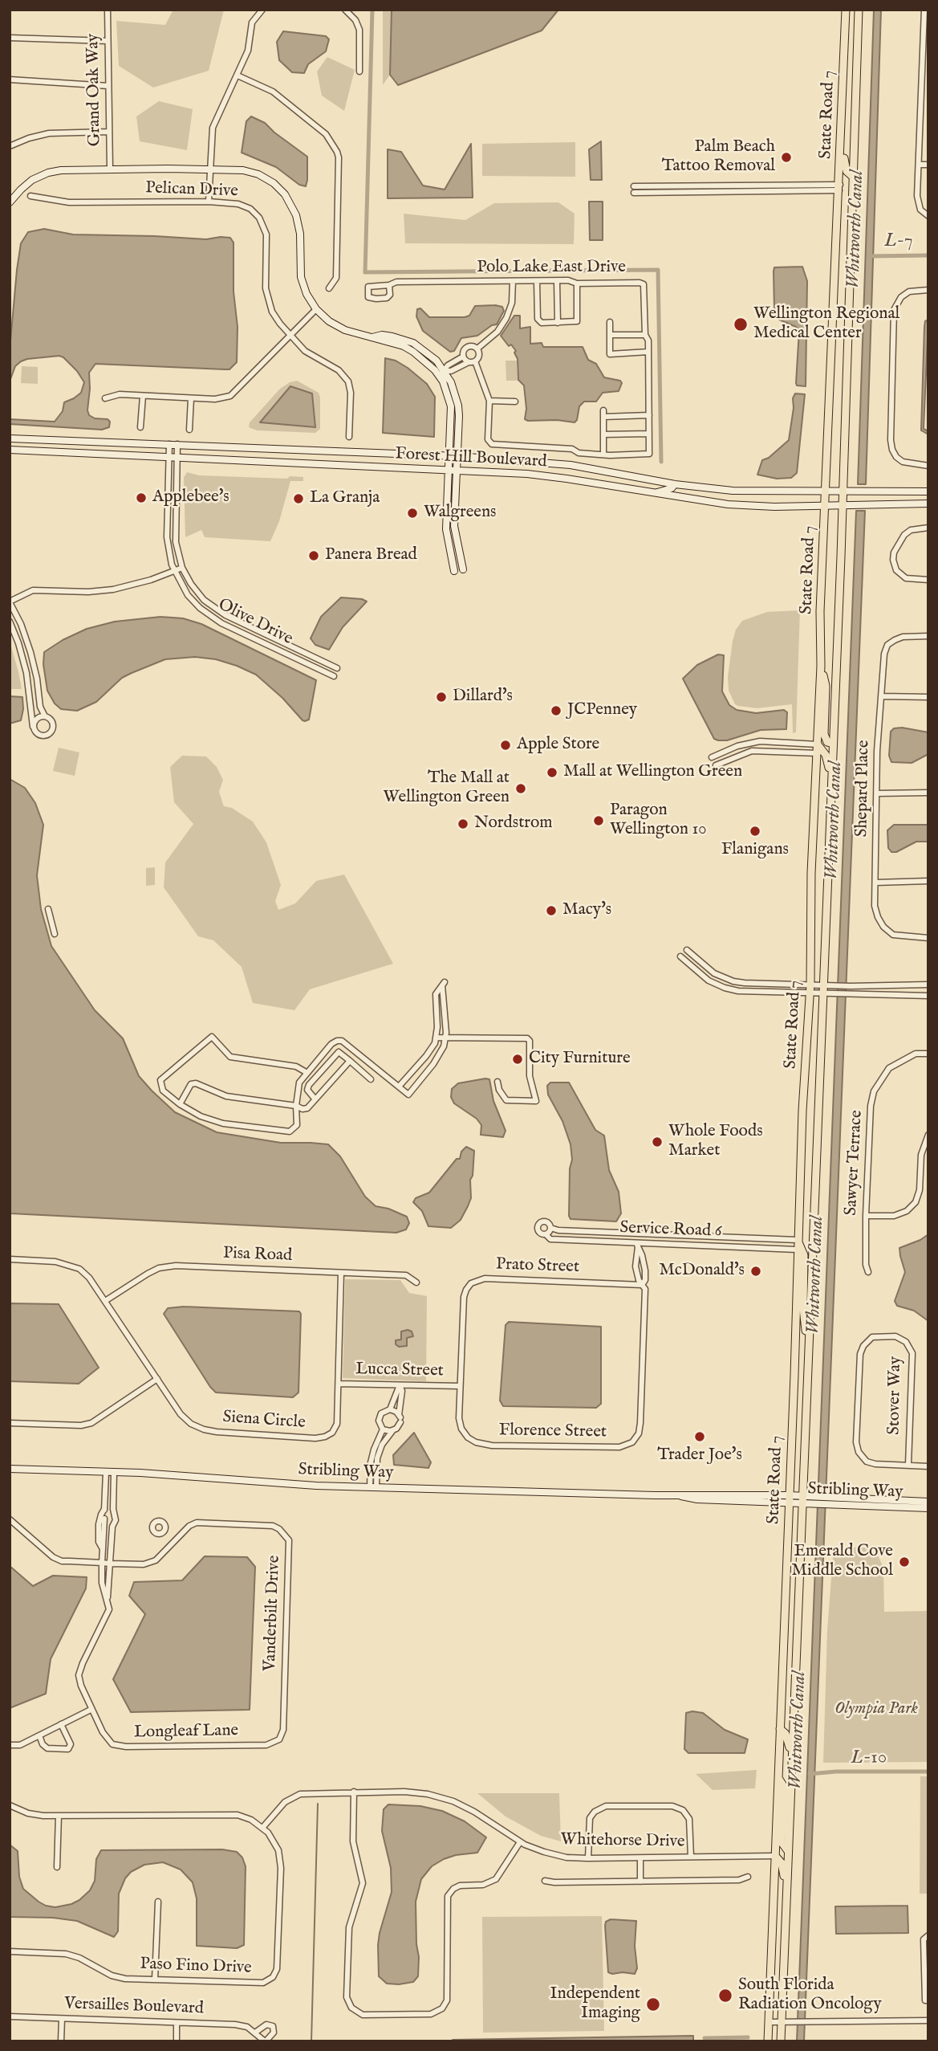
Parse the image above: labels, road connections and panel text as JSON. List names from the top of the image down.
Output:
{
  "streets": {
    "main road": ["State Road 7"],
    "street": [
      "Grand Oak Way",
      "Pelican Drive",
      "Polo Lake East Drive",
      "Forest Hill Boulevard",
      "Olive Drive",
      "Shepard Place",
      "Sawyer Terrace",
      "Service Road 6",
      "Pisa Road",
      "Prato Street",
      "Lucca Street",
      "Stover Way",
      "Siena Circle",
      "Florence Street",
      "Stribling Way",
      "Vanderbilt Drive",
      "Longleaf Lane",
      "Whitehorse Drive",
      "Paso Fino Drive",
      "Versailles Boulevard"
    ]
  },
  "crossings": [
    ["State Road 7", "Forest Hill Boulevard"],
    ["State Road 7", "Service Road 6"],
    ["State Road 7", "Stribling Way"],
    ["State Road 7", "Whitehorse Drive"],
    ["Forest Hill Boulevard", "Olive Drive"],
    ["Service Road 6", "Florence Street"],
    ["Pisa Road", "Siena Circle"],
    ["Prato Street", "Lucca Street"],
    ["Prato Street", "Florence Street"],
    ["Lucca Street", "Siena Circle"],
    ["Lucca Street", "Florence Street"],
    ["Vanderbilt Drive", "Longleaf Lane"],
    ["Whitehorse Drive", "Paso Fino Drive"]
  ],
  "water": ["Whitworth Canal", "L-7", "L-10"],
  "parks": ["Olympia Park"],
  "places": [
    "Palm Beach Tattoo Removal",
    "Wellington Regional Medical Center",
    "Applebee's",
    "La Granja",
    "Walgreens",
    "Panera Bread",
    "Dillard's",
    "JCPenney",
    "Apple Store",
    "Mall at Wellington Green",
    "The Mall at Wellington Green",
    "Paragon Wellington 10",
    "Nordstrom",
    "Flanigans",
    "Macy's",
    "City Furniture",
    "Whole Foods Market",
    "McDonald's",
    "Trader Joe's",
    "Emerald Cove Middle School",
    "South Florida Radiation Oncology",
    "Independent Imaging"
  ]
}
